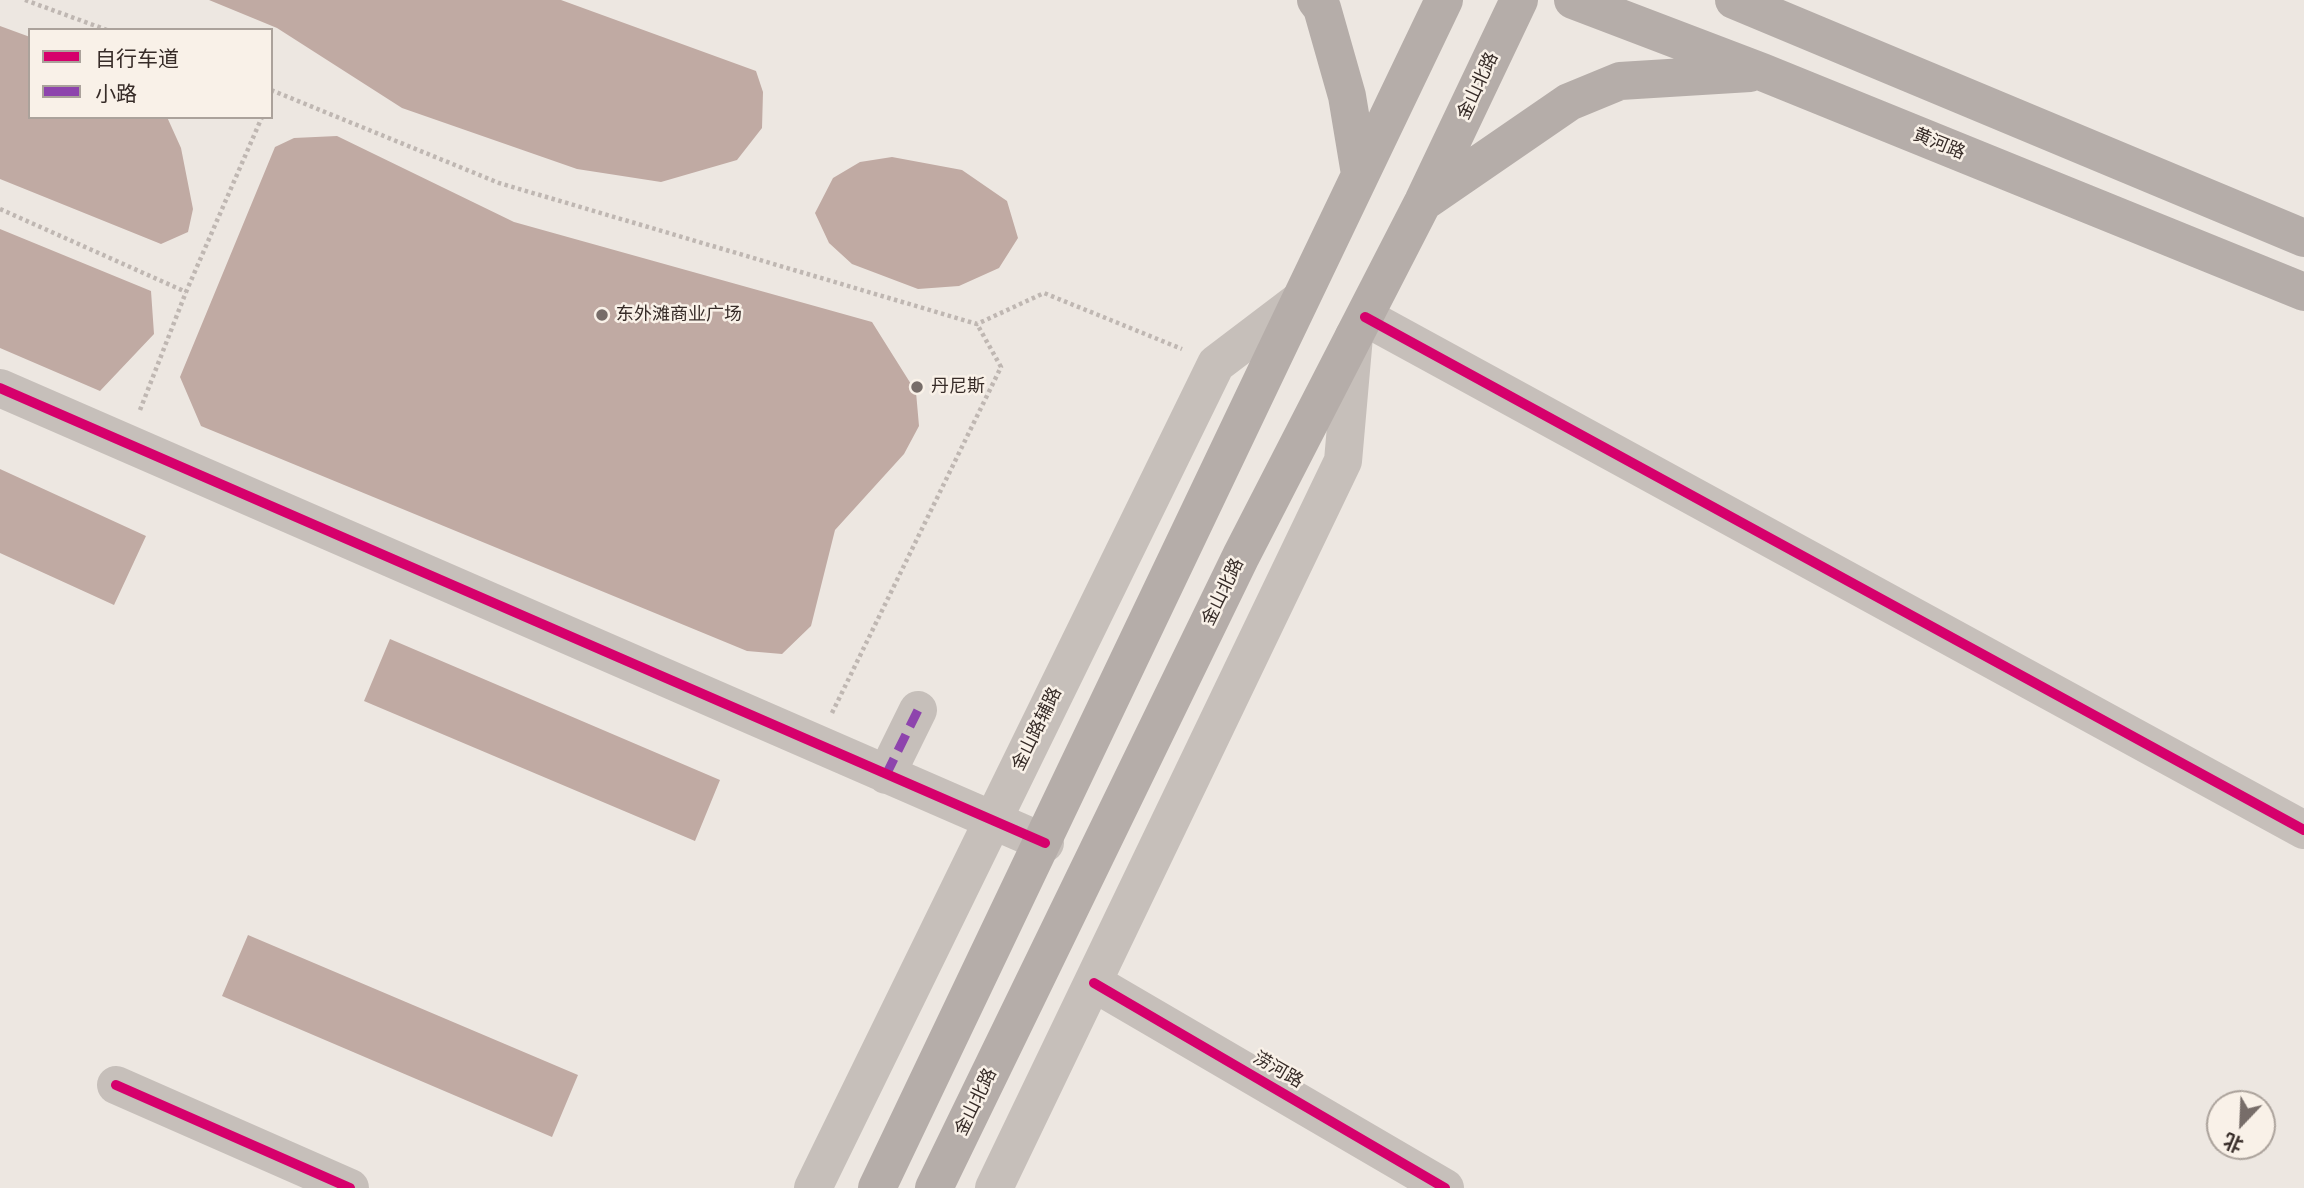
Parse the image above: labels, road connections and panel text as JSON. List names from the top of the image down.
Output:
{
  "streets": {
    "main road": ["金山北路", "黄河路"],
    "street": ["金山路辅路", "涝河路"]
  },
  "places": ["东外滩商业广场", "丹尼斯"],
  "legend": ["自行车道", "小路"],
  "north": "bottom left"
}
